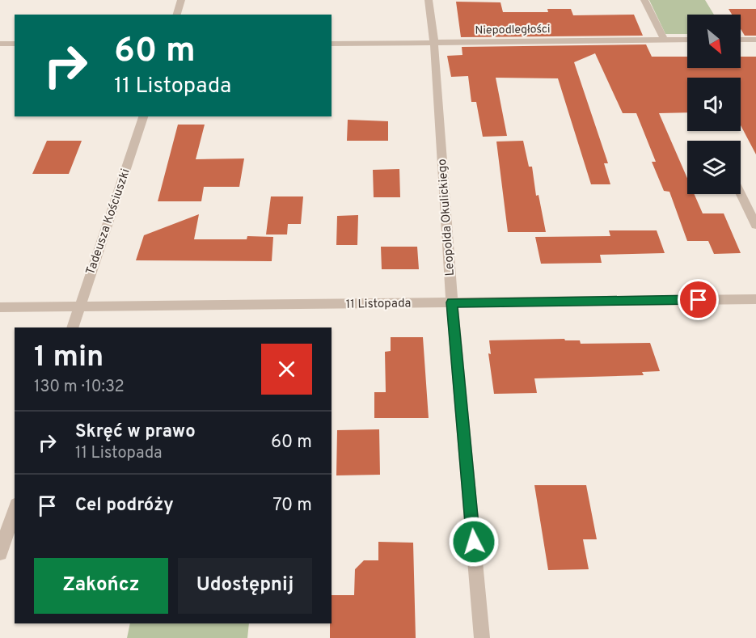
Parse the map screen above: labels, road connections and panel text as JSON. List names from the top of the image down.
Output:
{
  "streets": {
    "street": [
      "Niepodległości",
      "Leopolda Okulickiego",
      "Tadeusza Kościuszki",
      "11 Listopada"
    ]
  },
  "crossings": [
    ["Niepodległości", "Leopolda Okulickiego"],
    ["Leopolda Okulickiego", "11 Listopada"],
    ["Tadeusza Kościuszki", "11 Listopada"]
  ],
  "north": "bottom right",
  "page": {
    "turn": ["60 m", "11 Listopada"],
    "heading": ["1 min", "130 m · 10:32"],
    "list": [
      {
        "name": "Skręć w prawo",
        "note": "11 Listopada",
        "value": "60 m"
      },
      {
        "name": "Cel podróży",
        "value": "70 m"
      }
    ],
    "buttons": ["Zakończ", "Udostępnij"]
  }
}
